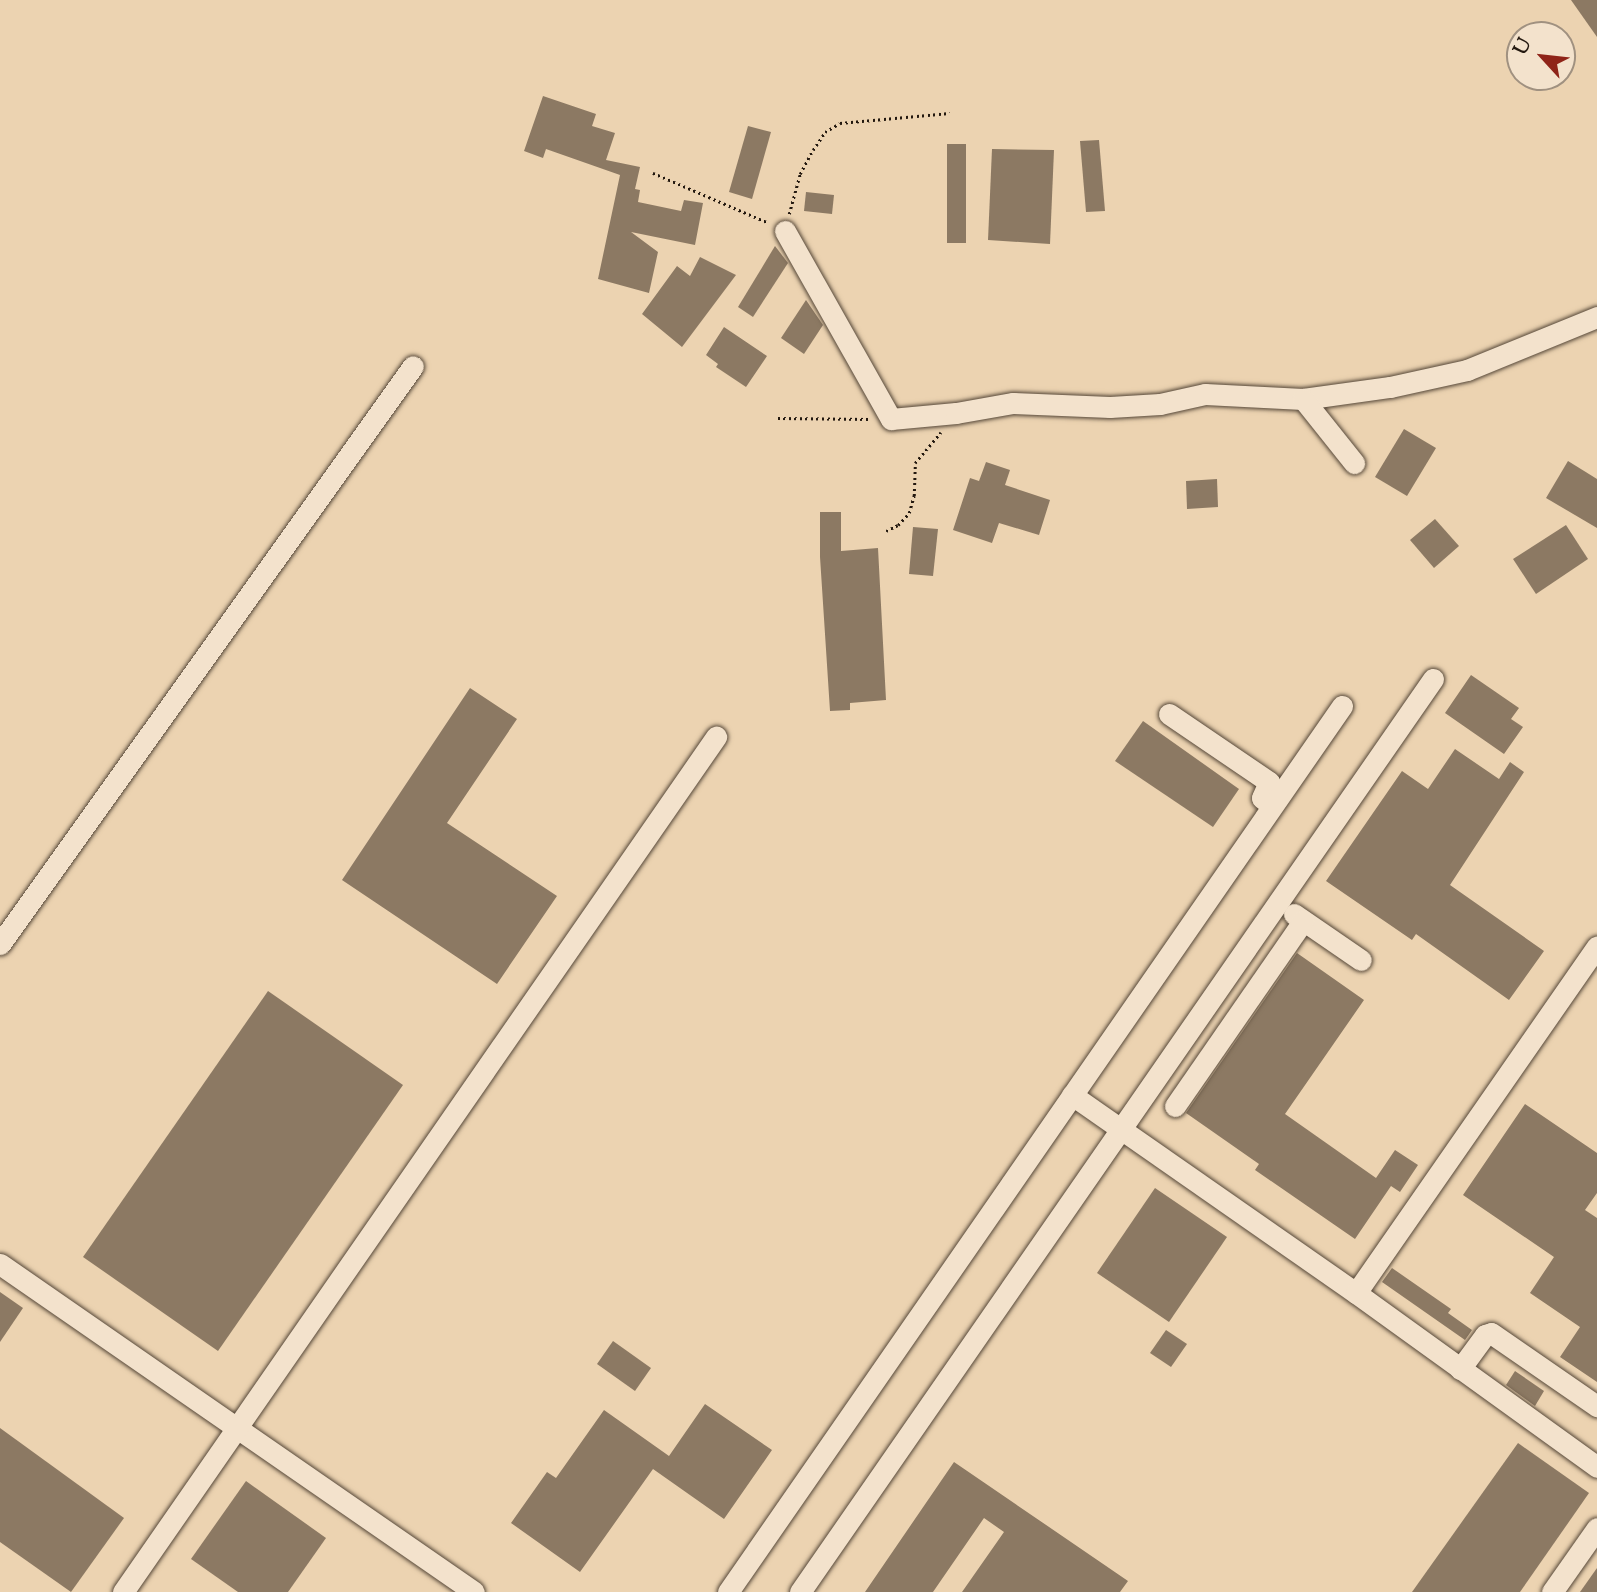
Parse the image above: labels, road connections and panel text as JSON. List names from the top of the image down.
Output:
{
  "north": "top left"
}
